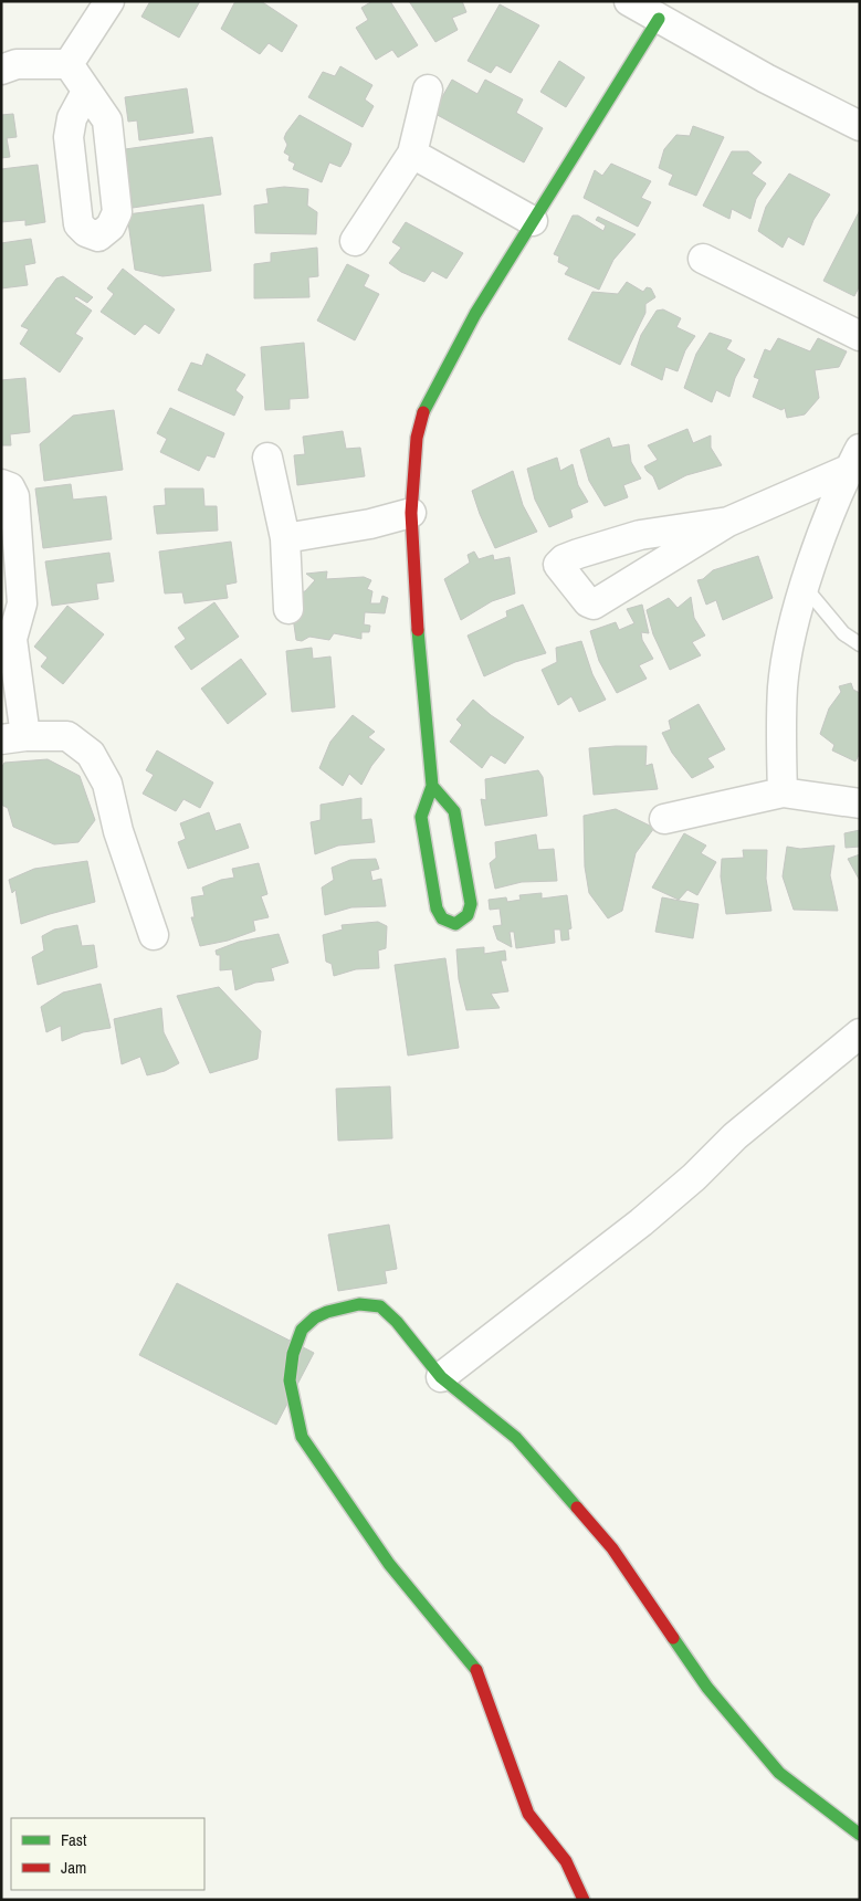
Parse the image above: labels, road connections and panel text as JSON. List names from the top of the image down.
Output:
{
  "legend": ["Fast", "Jam"]
}
